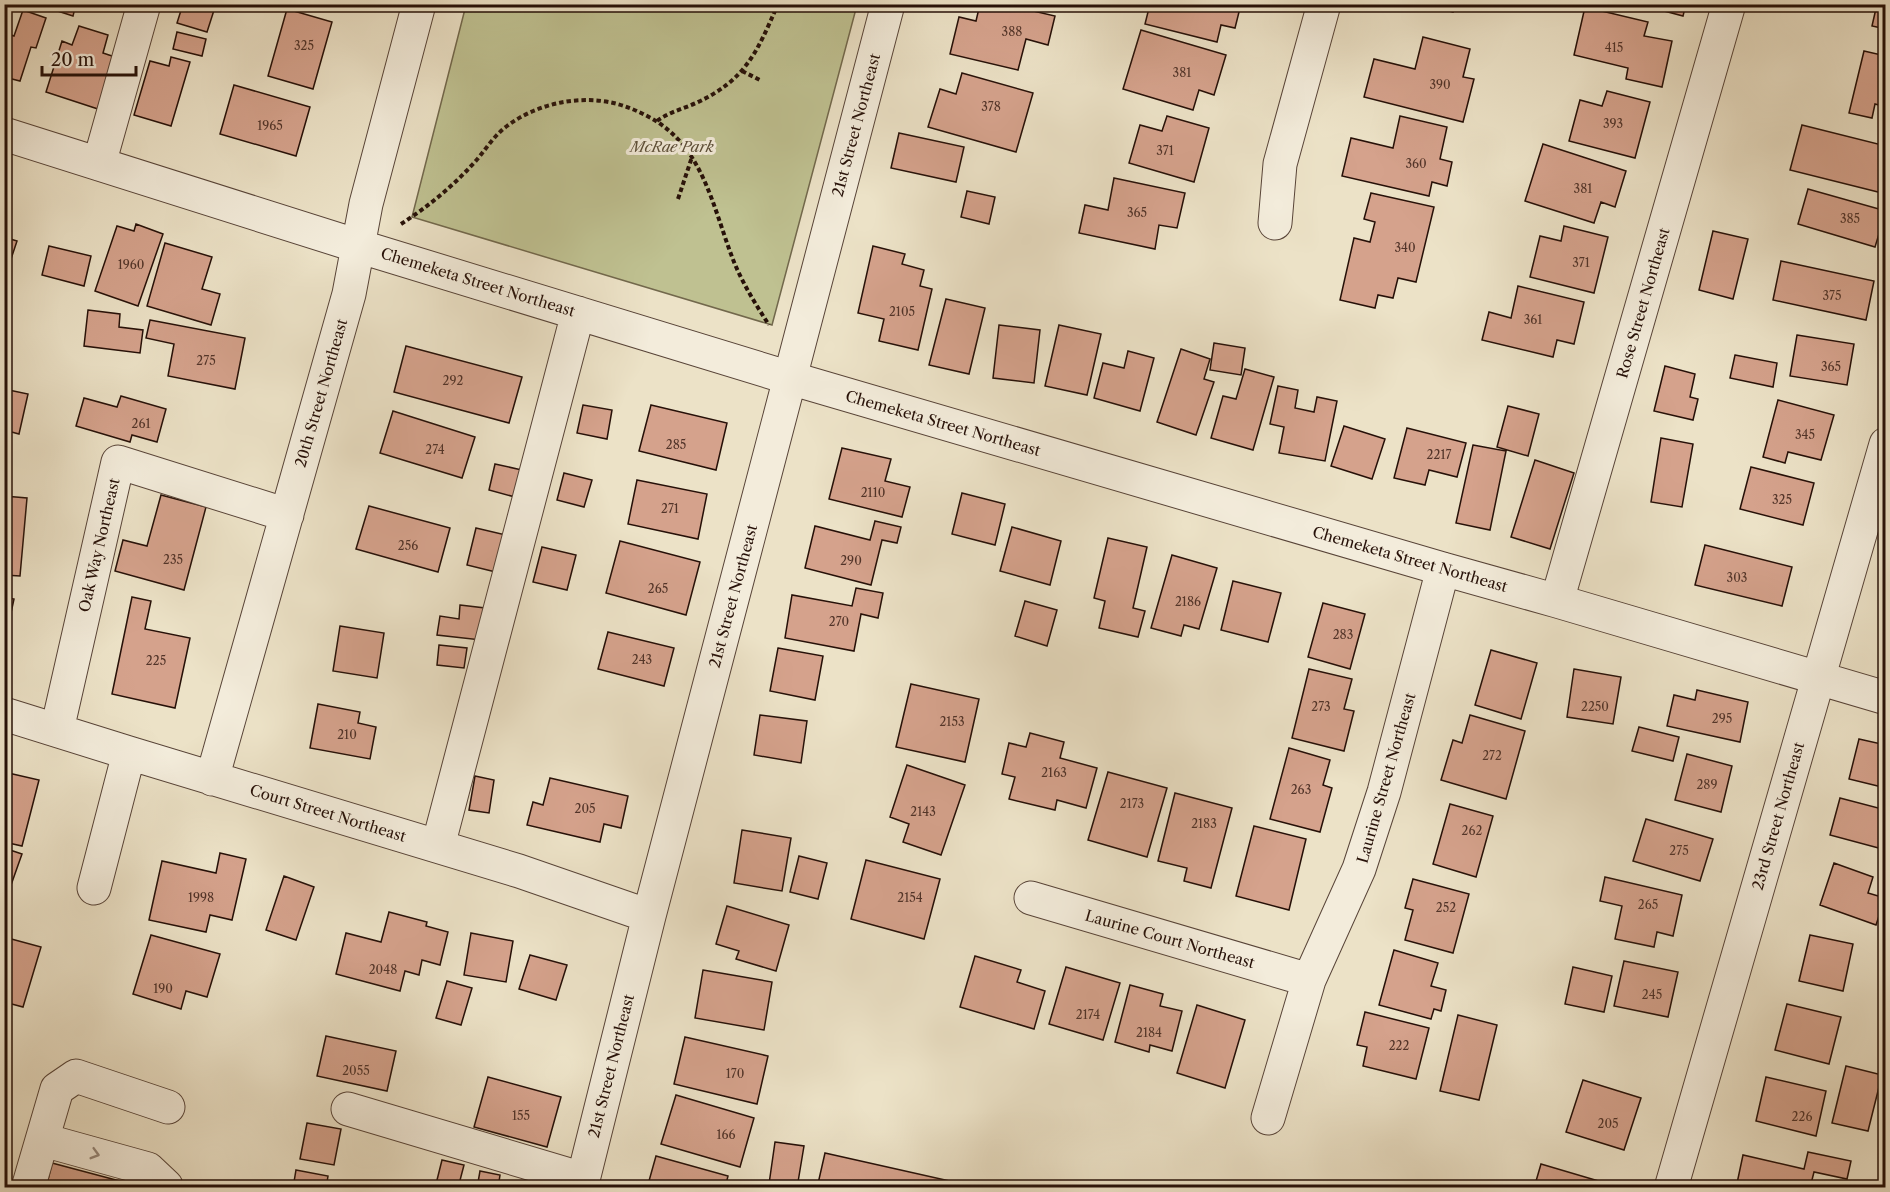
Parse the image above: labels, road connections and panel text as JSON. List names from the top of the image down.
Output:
{
  "streets": {
    "street": [
      "21st Street Northeast",
      "Chemeketa Street Northeast",
      "Rose Street Northeast",
      "20th Street Northeast",
      "Oak Way Northeast",
      "Laurine Street Northeast",
      "Court Street Northeast",
      "23rd Street Northeast",
      "Laurine Court Northeast"
    ]
  },
  "crossings": [
    ["21st Street Northeast", "Chemeketa Street Northeast"],
    ["21st Street Northeast", "Court Street Northeast"],
    ["Chemeketa Street Northeast", "Rose Street Northeast"],
    ["Chemeketa Street Northeast", "20th Street Northeast"],
    ["Chemeketa Street Northeast", "Laurine Street Northeast"],
    ["Chemeketa Street Northeast", "23rd Street Northeast"],
    ["20th Street Northeast", "Oak Way Northeast"],
    ["20th Street Northeast", "Court Street Northeast"],
    ["Oak Way Northeast", "Court Street Northeast"],
    ["Laurine Street Northeast", "Laurine Court Northeast"]
  ],
  "parks": ["McRae Park"],
  "house_numbers": [
    "388",
    "325",
    "415",
    "381",
    "390",
    "378",
    "393",
    "1965",
    "371",
    "360",
    "381",
    "365",
    "385",
    "340",
    "371",
    "1960",
    "375",
    "2105",
    "361",
    "275",
    "365",
    "292",
    "261",
    "345",
    "285",
    "274",
    "2217",
    "2110",
    "325",
    "271",
    "256",
    "235",
    "290",
    "303",
    "265",
    "2186",
    "270",
    "283",
    "243",
    "225",
    "273",
    "2250",
    "295",
    "2153",
    "210",
    "272",
    "2163",
    "289",
    "263",
    "2173",
    "205",
    "2143",
    "2183",
    "262",
    "275",
    "1998",
    "2154",
    "265",
    "252",
    "2048",
    "190",
    "245",
    "2174",
    "2184",
    "222",
    "2055",
    "170",
    "155",
    "226",
    "205",
    "166"
  ],
  "scale_bar": "20 m"
}
